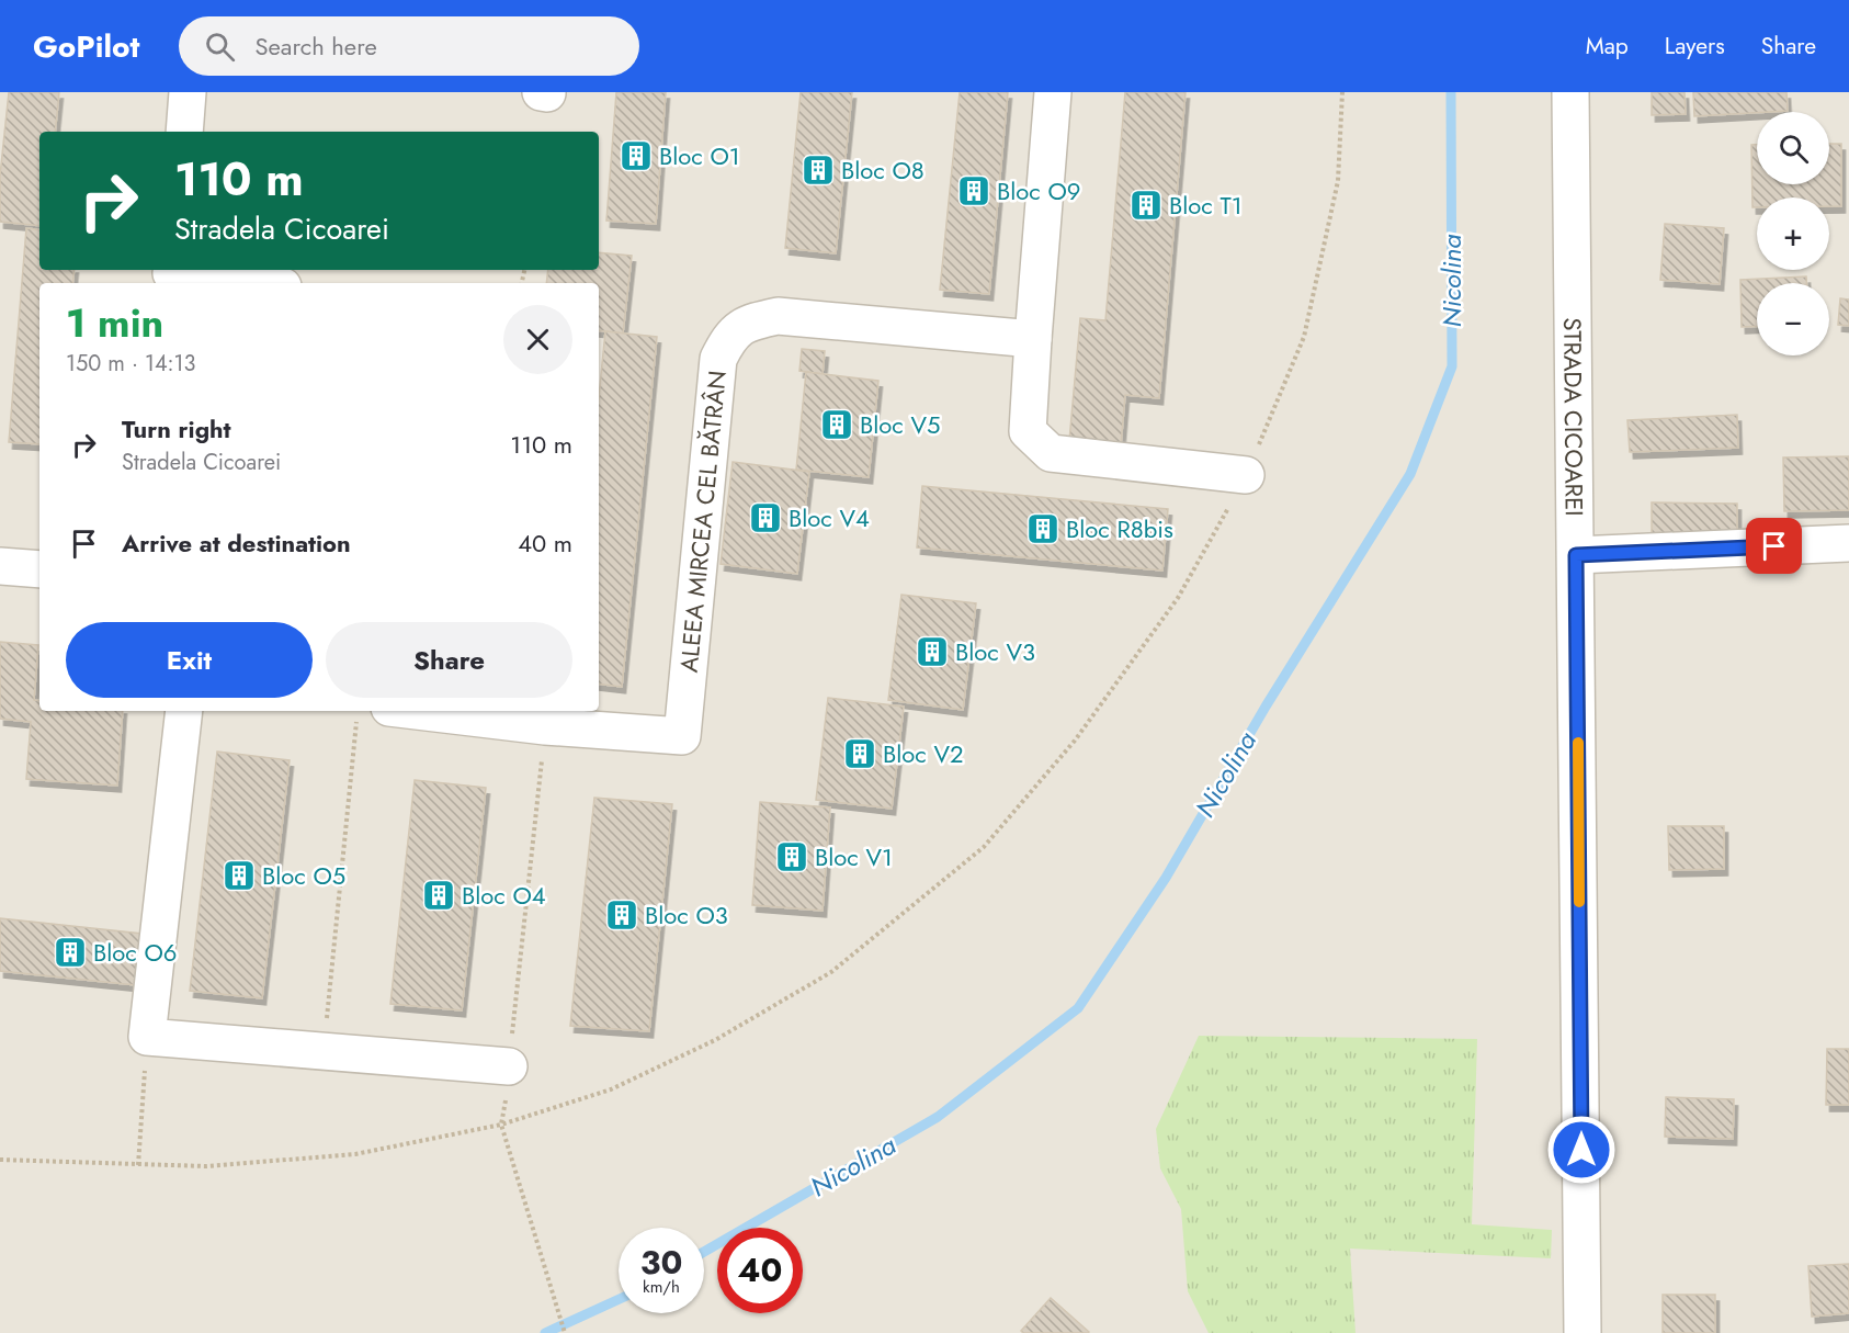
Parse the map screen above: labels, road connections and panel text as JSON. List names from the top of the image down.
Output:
{
  "streets": {
    "street": ["STRADA CICOAREI", "ALEEA MIRCEA CEL BĂTRÂN"]
  },
  "water": ["Nicolina"],
  "places": {
    "building": [
      "Bloc O1",
      "Bloc O8",
      "Bloc O9",
      "Bloc T1",
      "Bloc V5",
      "Bloc V4",
      "Bloc R8bis",
      "Bloc V3",
      "Bloc V2",
      "Bloc V1",
      "Bloc O5",
      "Bloc O4",
      "Bloc O3",
      "Bloc O6"
    ]
  },
  "page": {
    "header": "GoPilot",
    "search": "Search here",
    "nav": ["Map", "Layers", "Share"],
    "map_buttons": ["+", "−"],
    "turn": ["110 m", "Stradela Cicoarei"],
    "heading": ["1 min", "150 m · 14:13"],
    "list": [
      {
        "name": "Turn right",
        "note": "Stradela Cicoarei",
        "value": "110 m"
      },
      {
        "name": "Arrive at destination",
        "value": "40 m"
      }
    ],
    "buttons": ["Exit", "Share"],
    "speed": "30 km/h",
    "limit": "40"
  }
}
